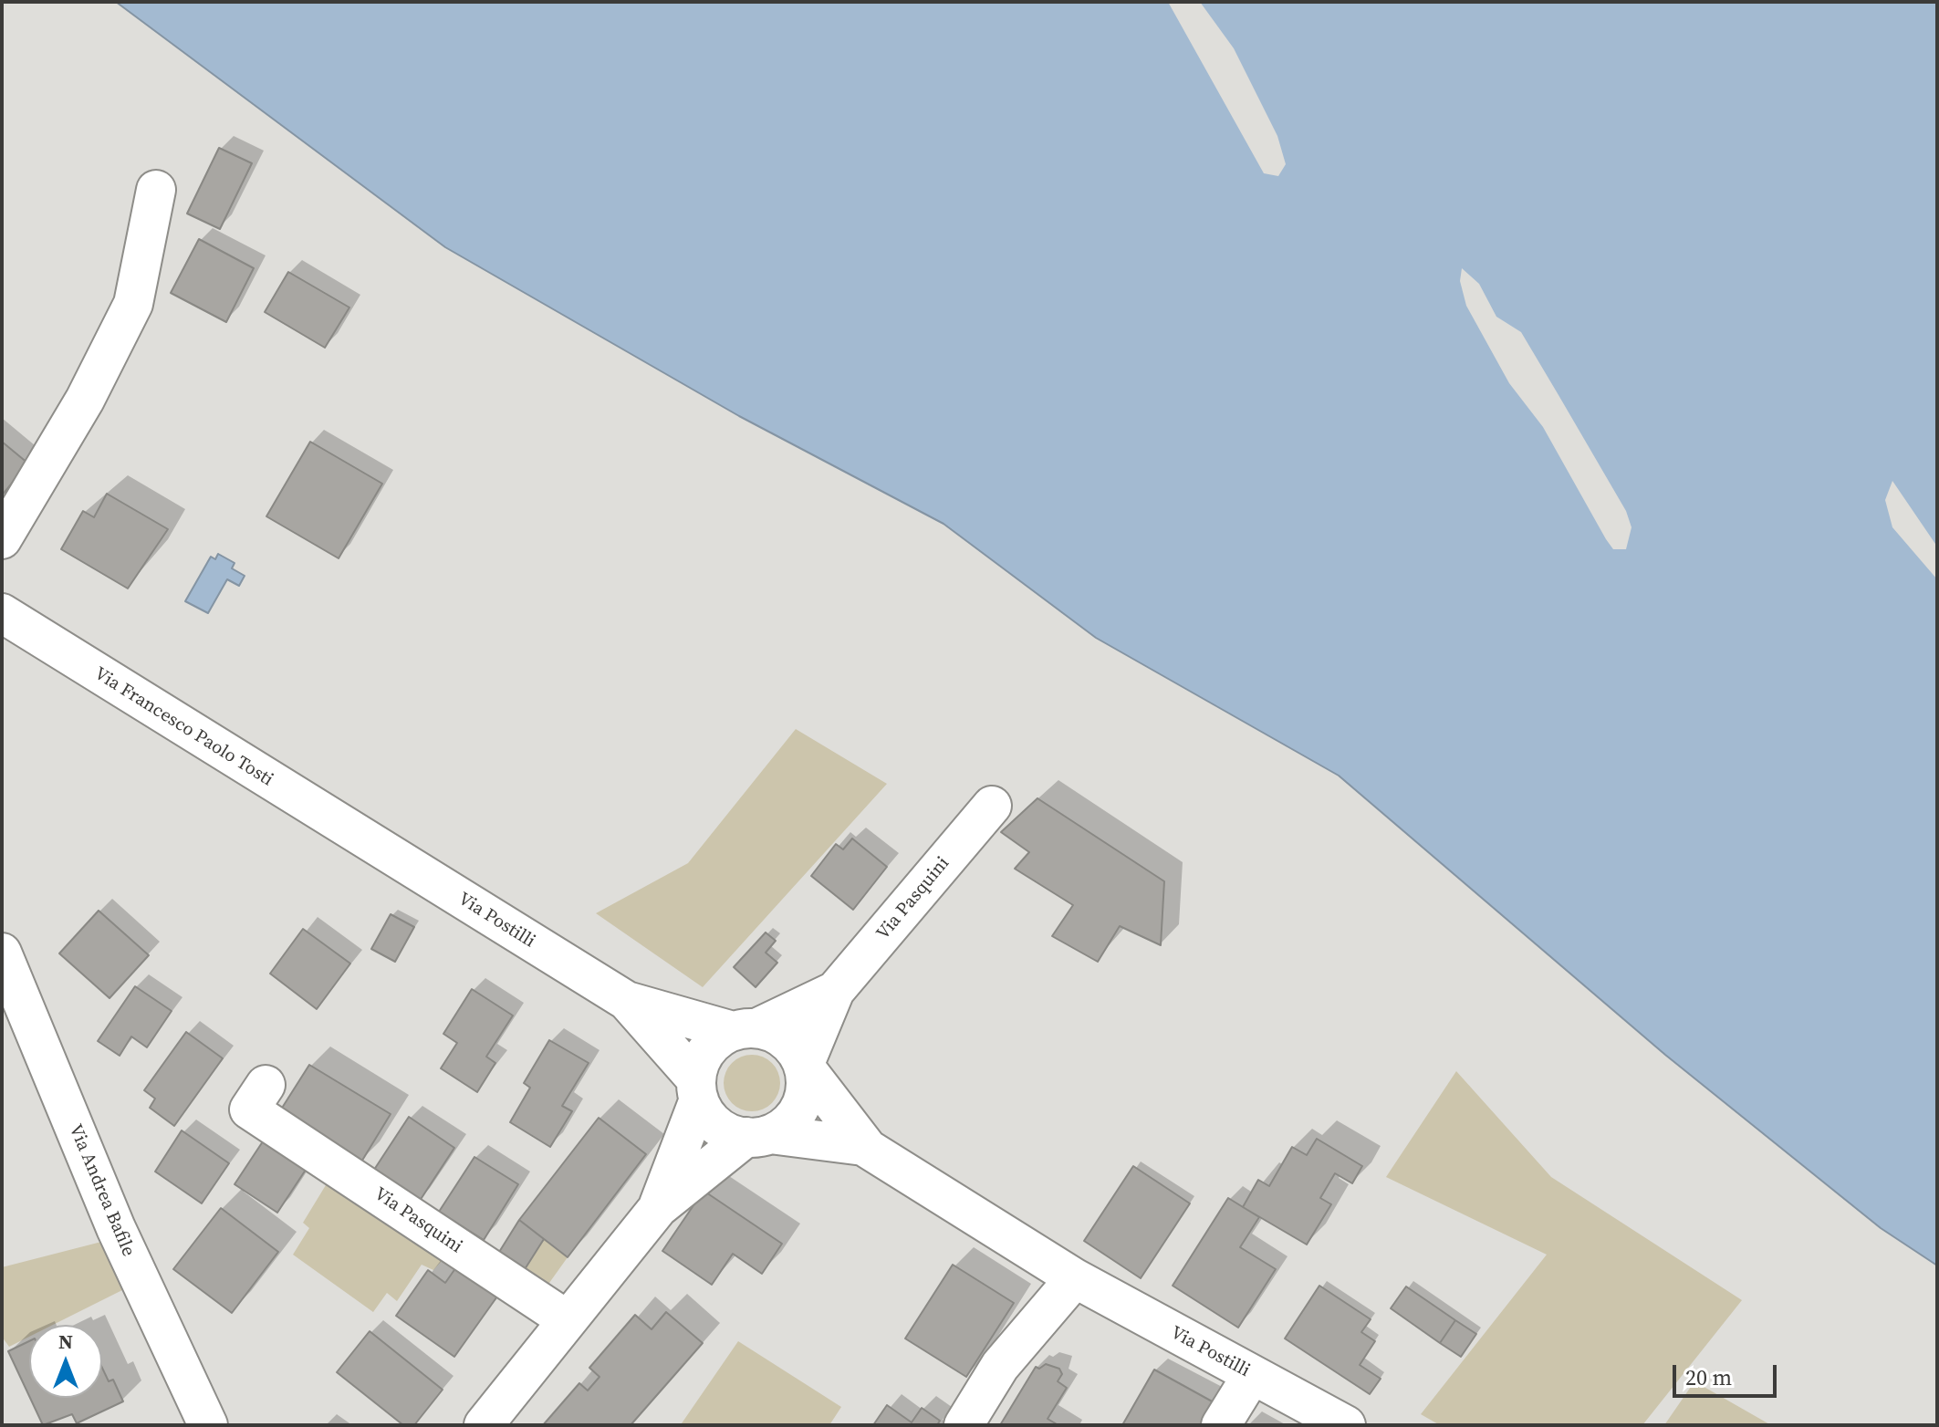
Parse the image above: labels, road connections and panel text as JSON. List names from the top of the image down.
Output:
{
  "streets": {
    "street": [
      "Via Francesco Paolo Tosti",
      "Via Pasquini",
      "Via Postilli",
      "Via Andrea Bafile"
    ]
  },
  "crossings": [
    ["Via Francesco Paolo Tosti", "Via Postilli"],
    ["Via Pasquini", "Via Postilli"]
  ],
  "scale_bar": "20 m",
  "north": "top"
}
